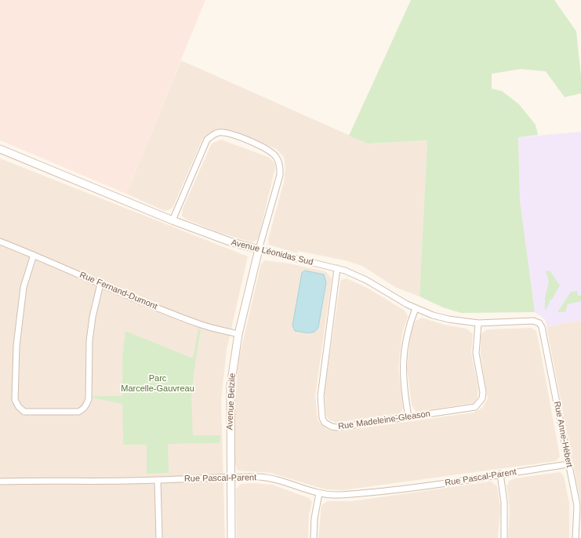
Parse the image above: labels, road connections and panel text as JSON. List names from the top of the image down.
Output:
{
  "streets": {
    "street": [
      "Avenue Léonidas Sud",
      "Rue Fernand-Dumont",
      "Avenue Belzile",
      "Rue Madeleine-Gleason",
      "Rue Anne-Hébert",
      "Rue Pascal-Parent"
    ]
  },
  "crossings": [
    ["Avenue Léonidas Sud", "Avenue Belzile"],
    ["Avenue Léonidas Sud", "Rue Madeleine-Gleason"],
    ["Avenue Léonidas Sud", "Rue Anne-Hébert"],
    ["Rue Fernand-Dumont", "Avenue Belzile"],
    ["Avenue Belzile", "Rue Pascal-Parent"],
    ["Rue Anne-Hébert", "Rue Pascal-Parent"]
  ],
  "parks": ["Parc Marcelle-Gauvreau"]
}
